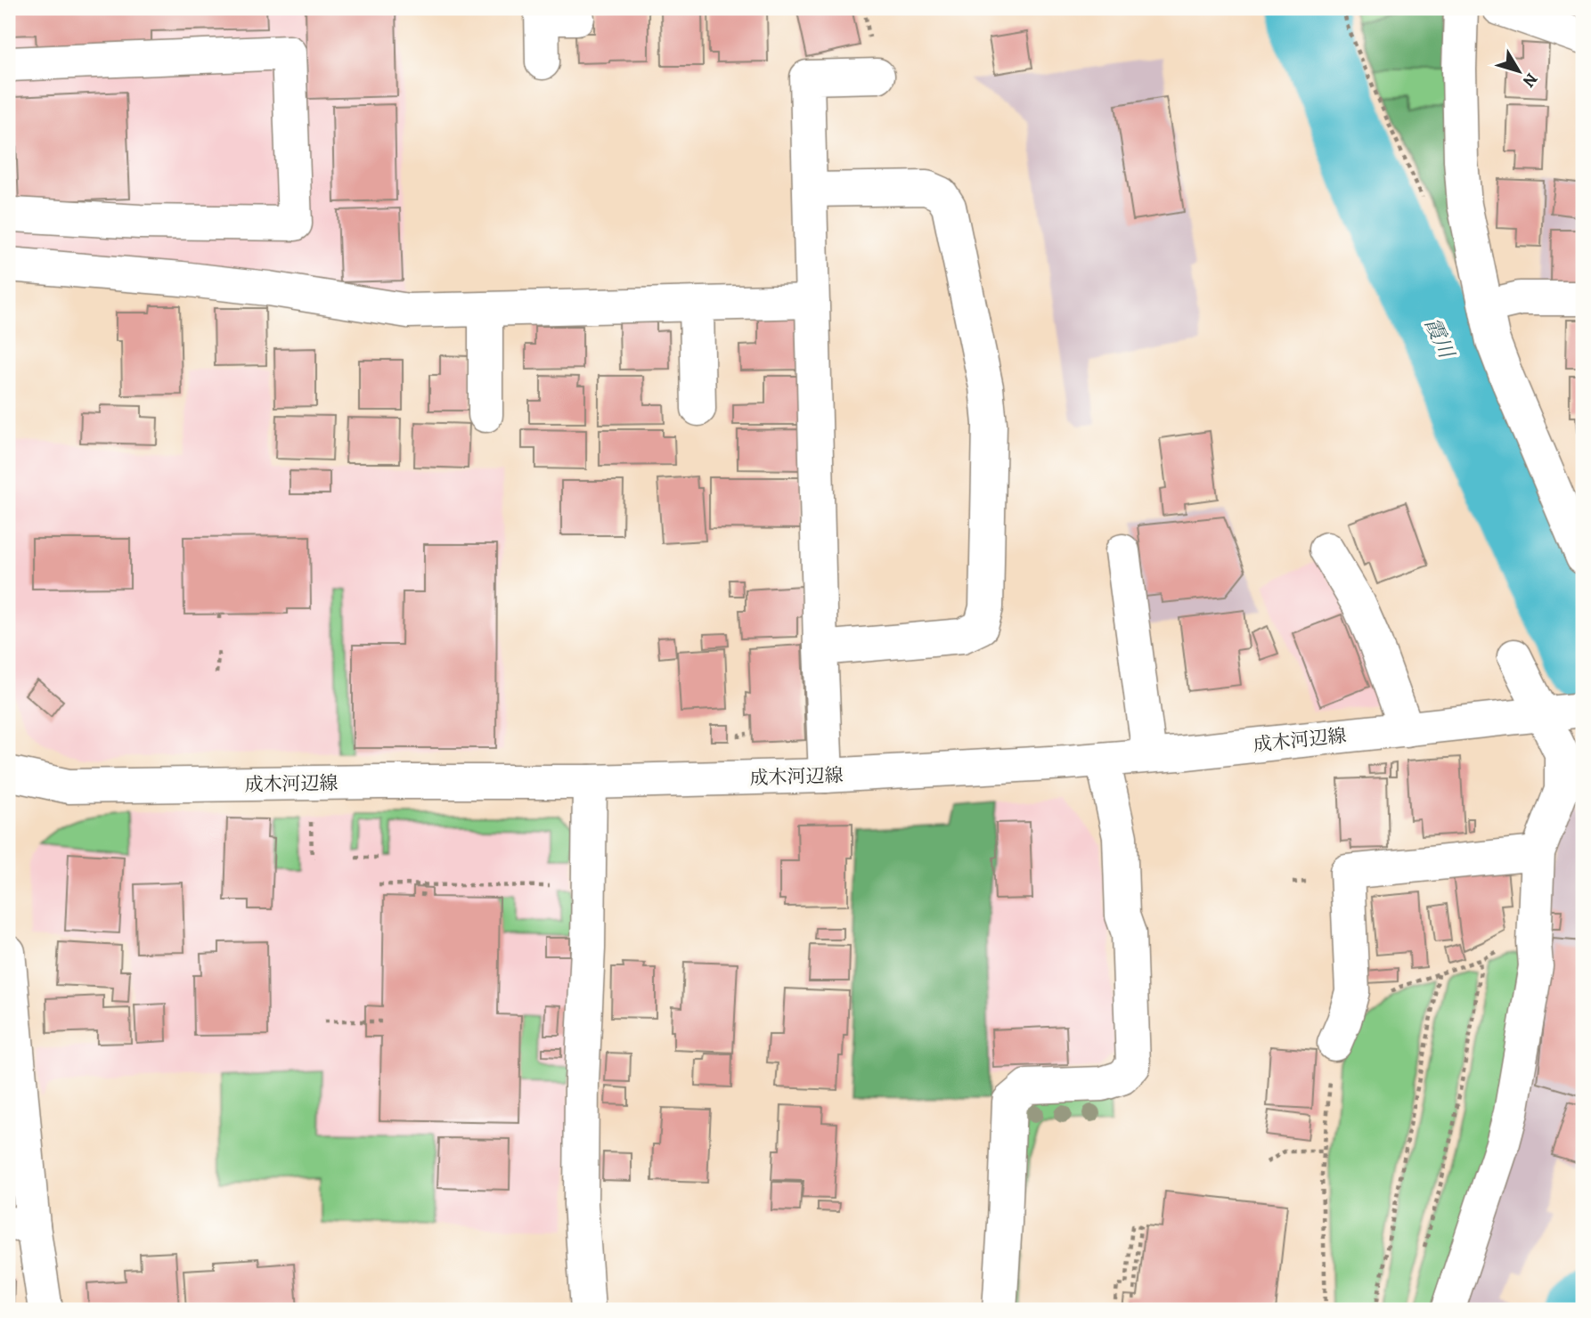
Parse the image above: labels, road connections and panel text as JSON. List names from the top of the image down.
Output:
{
  "streets": {
    "main road": ["成木河辺線"]
  },
  "water": ["霞川"],
  "north": "bottom right"
}
